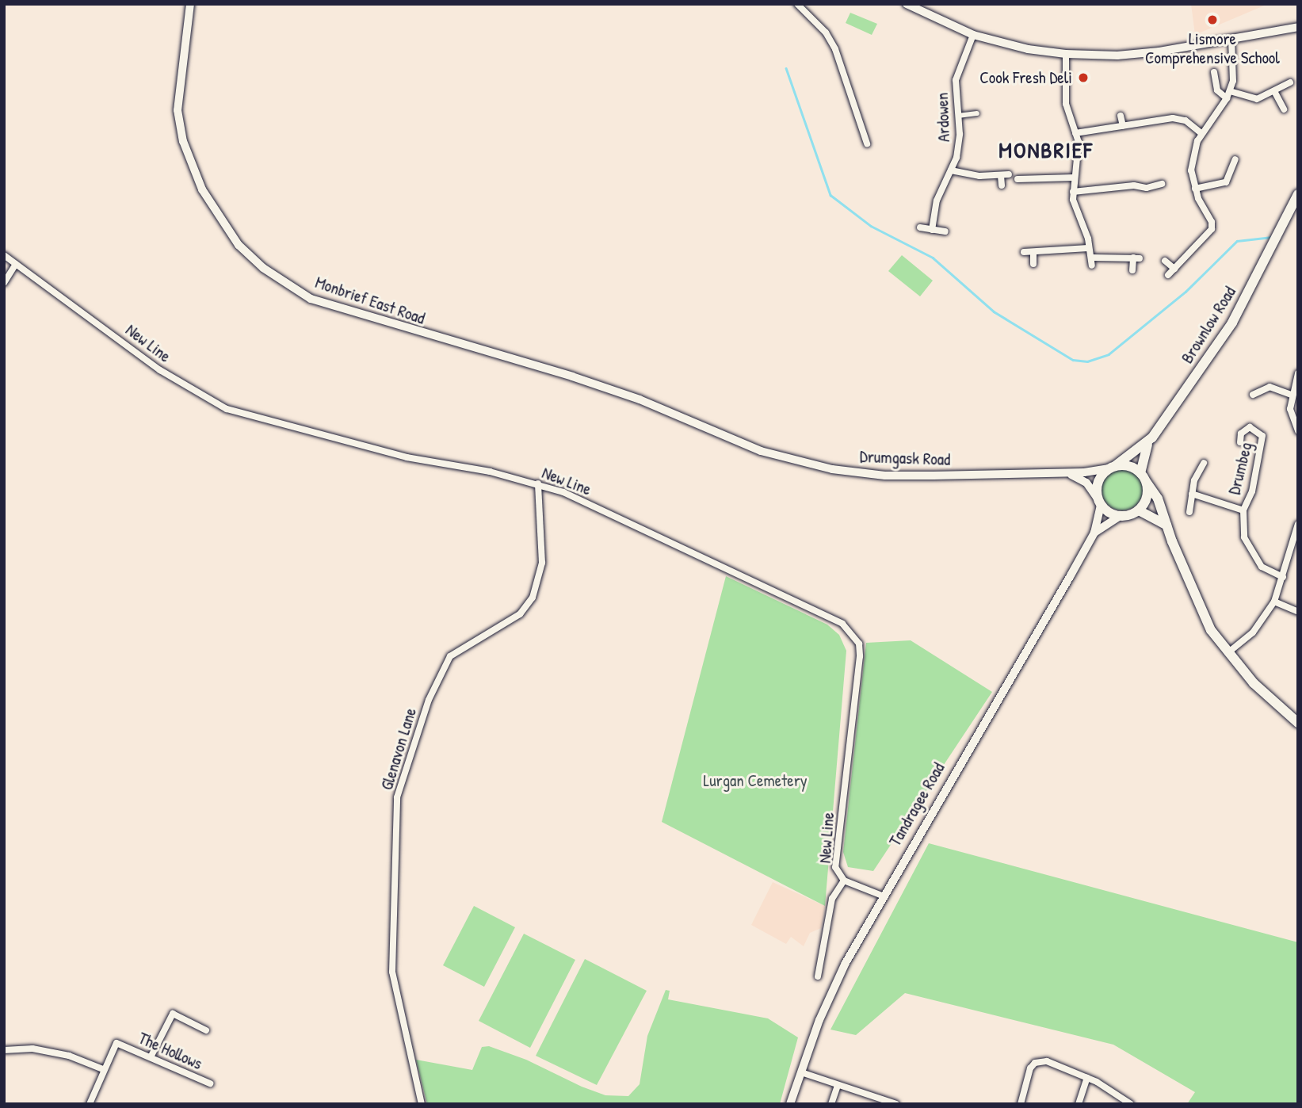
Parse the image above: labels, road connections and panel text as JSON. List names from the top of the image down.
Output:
{
  "streets": {
    "main road": ["Brownlow Road"],
    "street": [
      "Ardowen",
      "Monbrief East Road",
      "New Line",
      "Drumgask Road",
      "Drumbeg",
      "Glenavon Lane",
      "Tandragee Road",
      "The Hollows"
    ]
  },
  "crossings": [
    ["Monbrief East Road", "Drumgask Road"],
    ["Brownlow Road", "Drumgask Road"],
    ["Brownlow Road", "Tandragee Road"],
    ["New Line", "Glenavon Lane"],
    ["New Line", "Tandragee Road"],
    ["Drumgask Road", "Tandragee Road"]
  ],
  "districts": ["MONBRIEF"],
  "parks": ["Lurgan Cemetery"],
  "places": ["Lismore Comprehensive School", "Cook Fresh Deli"]
}
